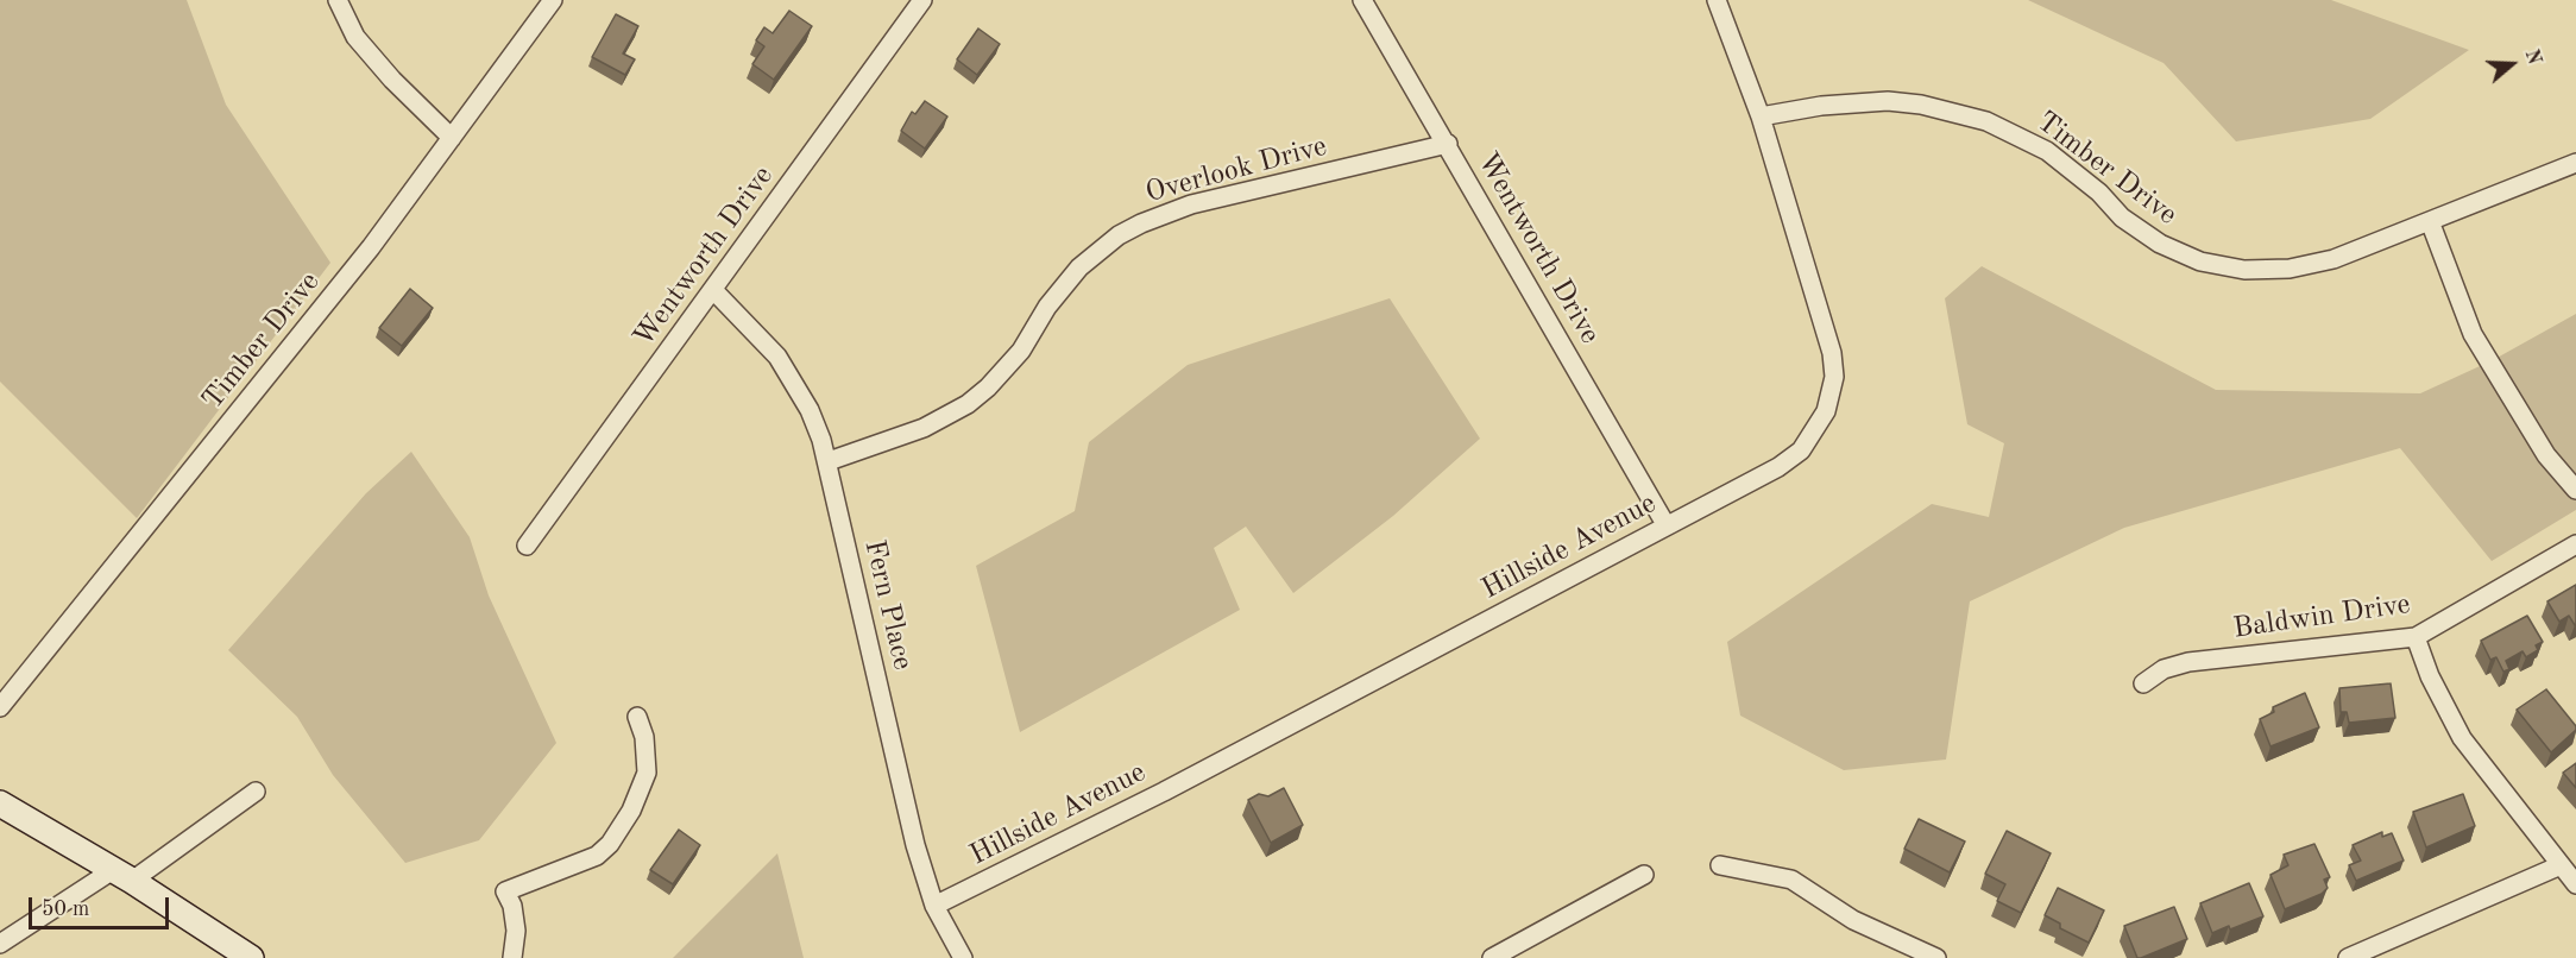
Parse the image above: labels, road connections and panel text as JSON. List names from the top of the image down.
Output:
{
  "streets": {
    "street": [
      "Timber Drive",
      "Overlook Drive",
      "Wentworth Drive",
      "Hillside Avenue",
      "Fern Place",
      "Baldwin Drive"
    ]
  },
  "crossings": [
    ["Timber Drive", "Hillside Avenue"],
    ["Overlook Drive", "Wentworth Drive"],
    ["Overlook Drive", "Fern Place"],
    ["Wentworth Drive", "Hillside Avenue"],
    ["Wentworth Drive", "Fern Place"],
    ["Hillside Avenue", "Fern Place"]
  ],
  "scale_bar": "50 m",
  "north": "right"
}
